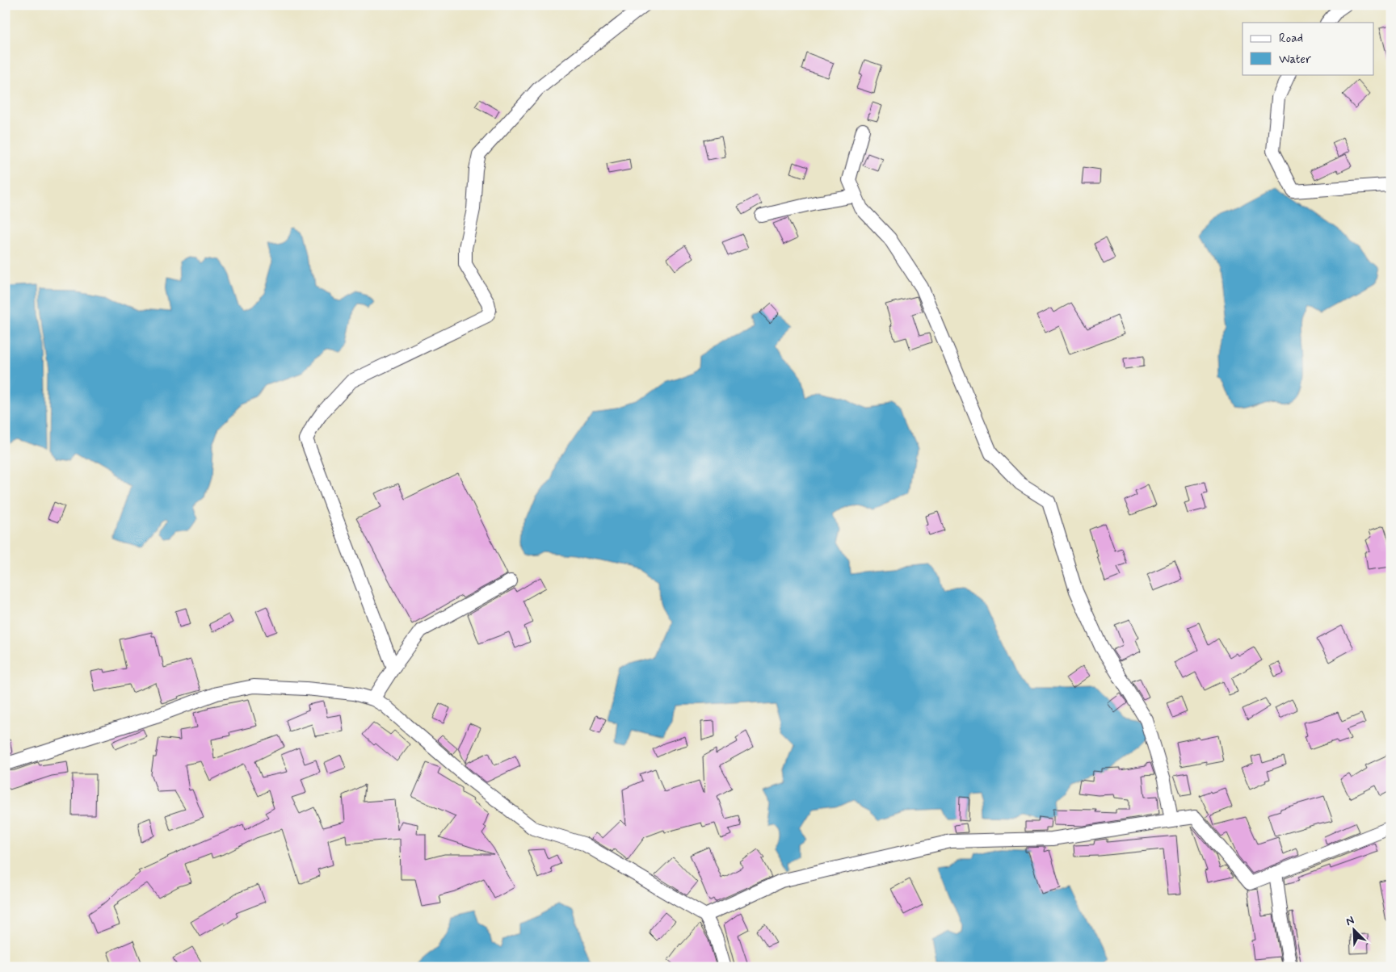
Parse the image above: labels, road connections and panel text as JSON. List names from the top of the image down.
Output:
{
  "legend": ["Road", "Water"],
  "north": "top left"
}
